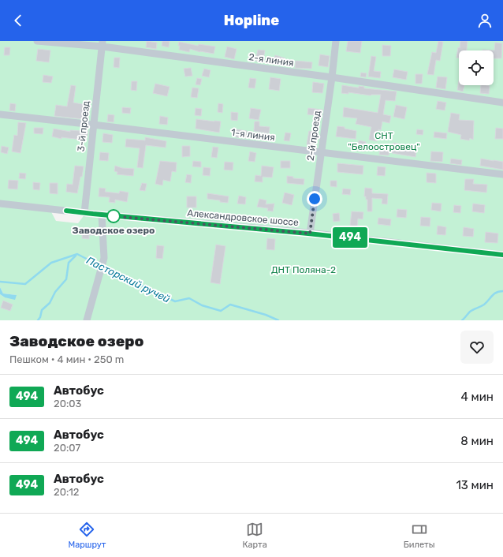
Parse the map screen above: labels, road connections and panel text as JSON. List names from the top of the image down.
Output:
{
  "streets": {
    "street": [
      "2-я линия",
      "3-й проезд",
      "1-я линия",
      "2-й проезд",
      "Александровское шоссе"
    ]
  },
  "crossings": [
    ["2-я линия", "3-й проезд"],
    ["2-я линия", "2-й проезд"],
    ["3-й проезд", "1-я линия"],
    ["3-й проезд", "Александровское шоссе"],
    ["1-я линия", "2-й проезд"],
    ["2-й проезд", "Александровское шоссе"]
  ],
  "water": ["Пасторский ручей"],
  "parks": ["СНТ \"Белоостровец\"", "ДНТ Поляна-2"],
  "places": ["Заводское озеро"],
  "lines": ["bus line 494"],
  "page": {
    "header": "Hopline",
    "on_map": "494",
    "heading": ["Заводское озеро", "Пешком · 4 мин · 250 m"],
    "list": [
      {
        "mark": "494",
        "name": "Автобус",
        "note": "20:03",
        "value": "4 мин"
      },
      {
        "mark": "494",
        "name": "Автобус",
        "note": "20:07",
        "value": "8 мин"
      },
      {
        "mark": "494",
        "name": "Автобус",
        "note": "20:12",
        "value": "13 мин"
      }
    ],
    "tabs": ["Маршрут", "Карта", "Билеты"]
  }
}
